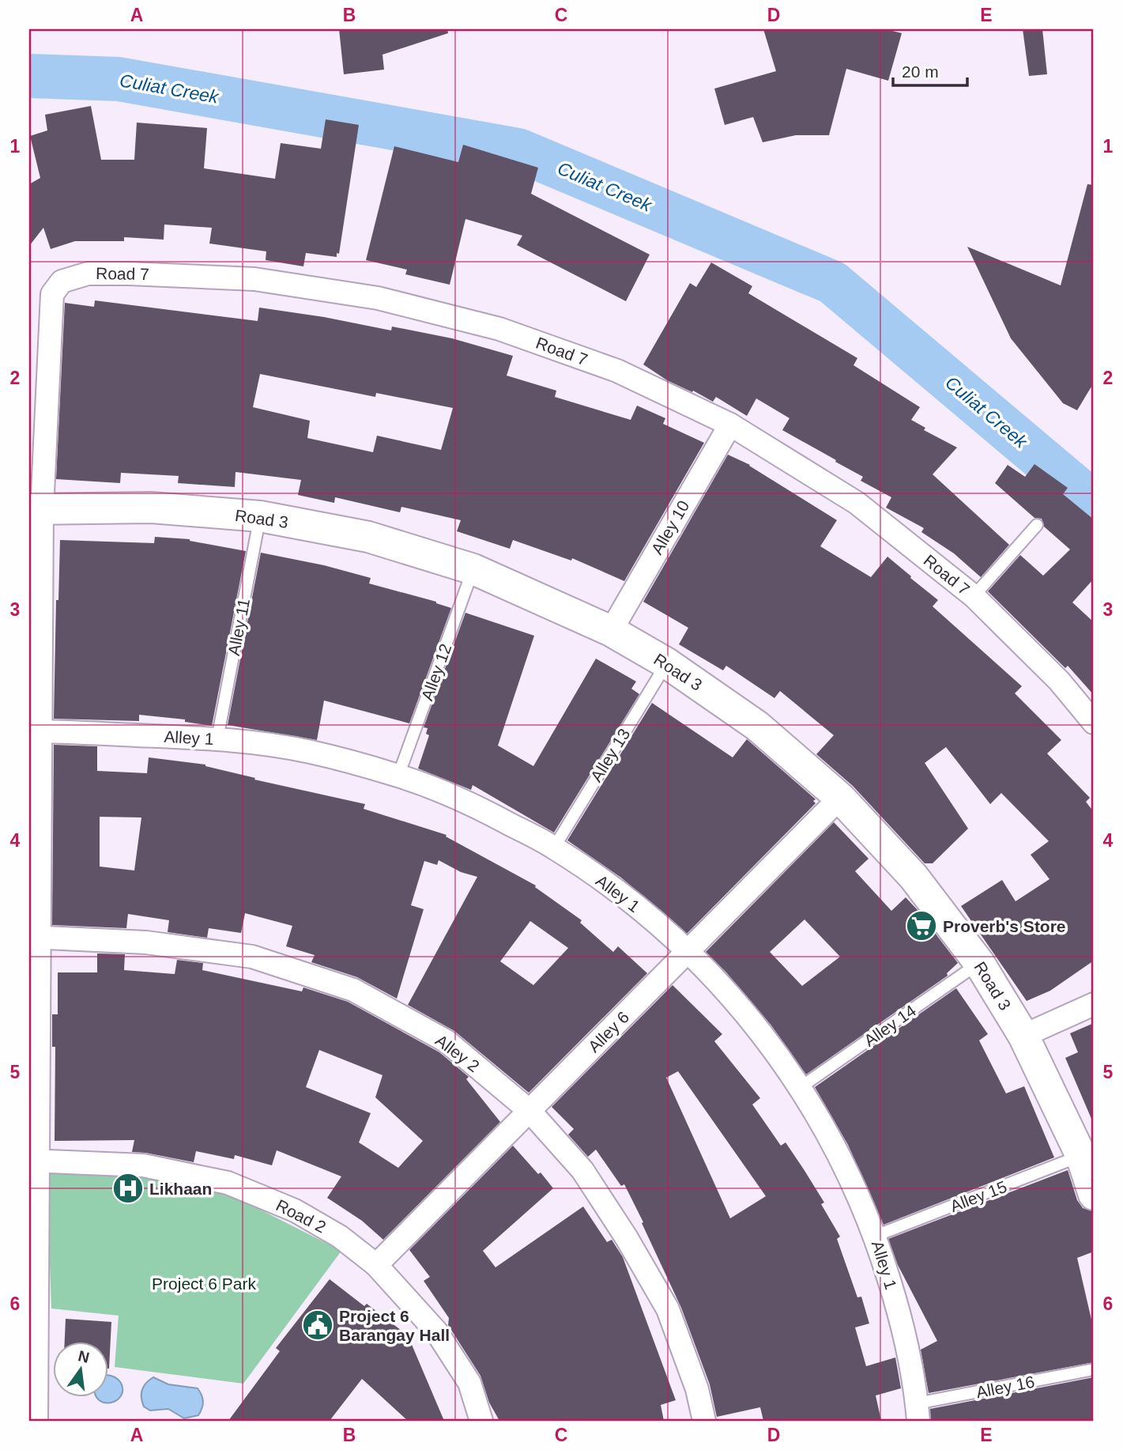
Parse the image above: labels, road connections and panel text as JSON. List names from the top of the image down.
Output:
{
  "streets": {
    "street": [
      "Road 7",
      "Road 3",
      "Alley 10",
      "Alley 1",
      "Alley 6",
      "Alley 2",
      "Road 2"
    ],
    "lane": [
      "Alley 11",
      "Alley 12",
      "Alley 13",
      "Alley 14",
      "Alley 15",
      "Alley 16"
    ]
  },
  "crossings": [
    ["Road 7", "Road 3"],
    ["Road 7", "Alley 10"],
    ["Road 7", "Alley 1"],
    ["Road 7", "Alley 2"],
    ["Road 7", "Road 2"],
    ["Road 3", "Alley 10"],
    ["Road 3", "Alley 11"],
    ["Road 3", "Alley 12"],
    ["Road 3", "Alley 13"],
    ["Road 3", "Alley 14"],
    ["Road 3", "Alley 6"],
    ["Road 3", "Alley 15"],
    ["Alley 11", "Alley 1"],
    ["Alley 12", "Alley 1"],
    ["Alley 1", "Alley 13"],
    ["Alley 1", "Alley 14"],
    ["Alley 1", "Alley 6"],
    ["Alley 1", "Alley 15"],
    ["Alley 1", "Alley 16"],
    ["Alley 6", "Alley 2"],
    ["Alley 6", "Road 2"]
  ],
  "water": ["Culiat Creek"],
  "parks": ["Project 6 Park"],
  "places": {
    "supermarket": ["Proverb's Store"],
    "hospital": ["Likhaan"],
    "public building": ["Project 6 Barangay Hall"]
  },
  "scale_bar": "20 m",
  "north": "top",
  "grid": {
    "columns": [
      "A",
      "B",
      "C",
      "D",
      "E"
    ],
    "rows": [
      "1",
      "2",
      "3",
      "4",
      "5",
      "6"
    ]
  }
}
